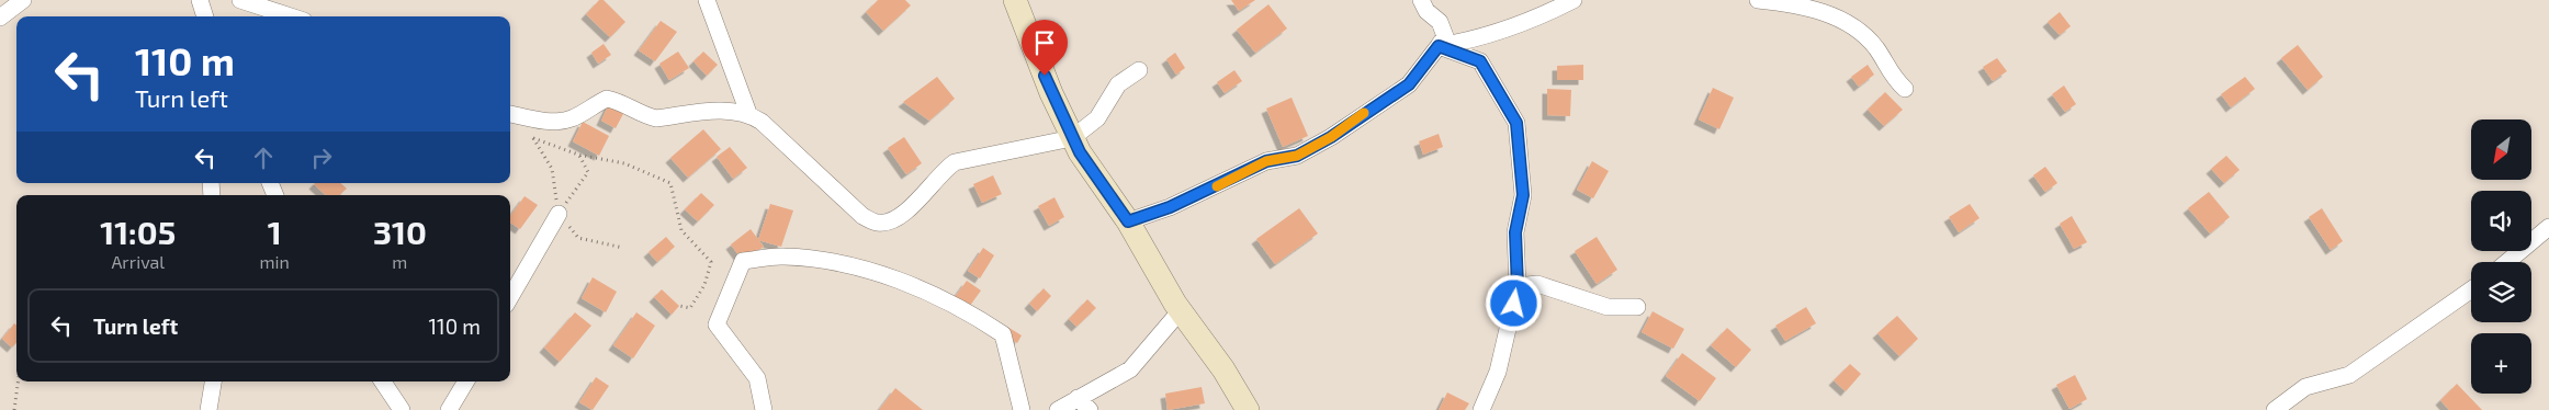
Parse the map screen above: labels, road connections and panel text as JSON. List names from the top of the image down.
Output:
{
  "north": "bottom left",
  "page": {
    "turn": ["110 m", "Turn left"],
    "map_buttons": "+",
    "eta": [
      "11:05",
      "Arrival",
      "1",
      "min",
      "310",
      "m"
    ],
    "list": [
      {
        "name": "Turn left",
        "value": "110 m"
      }
    ]
  }
}
